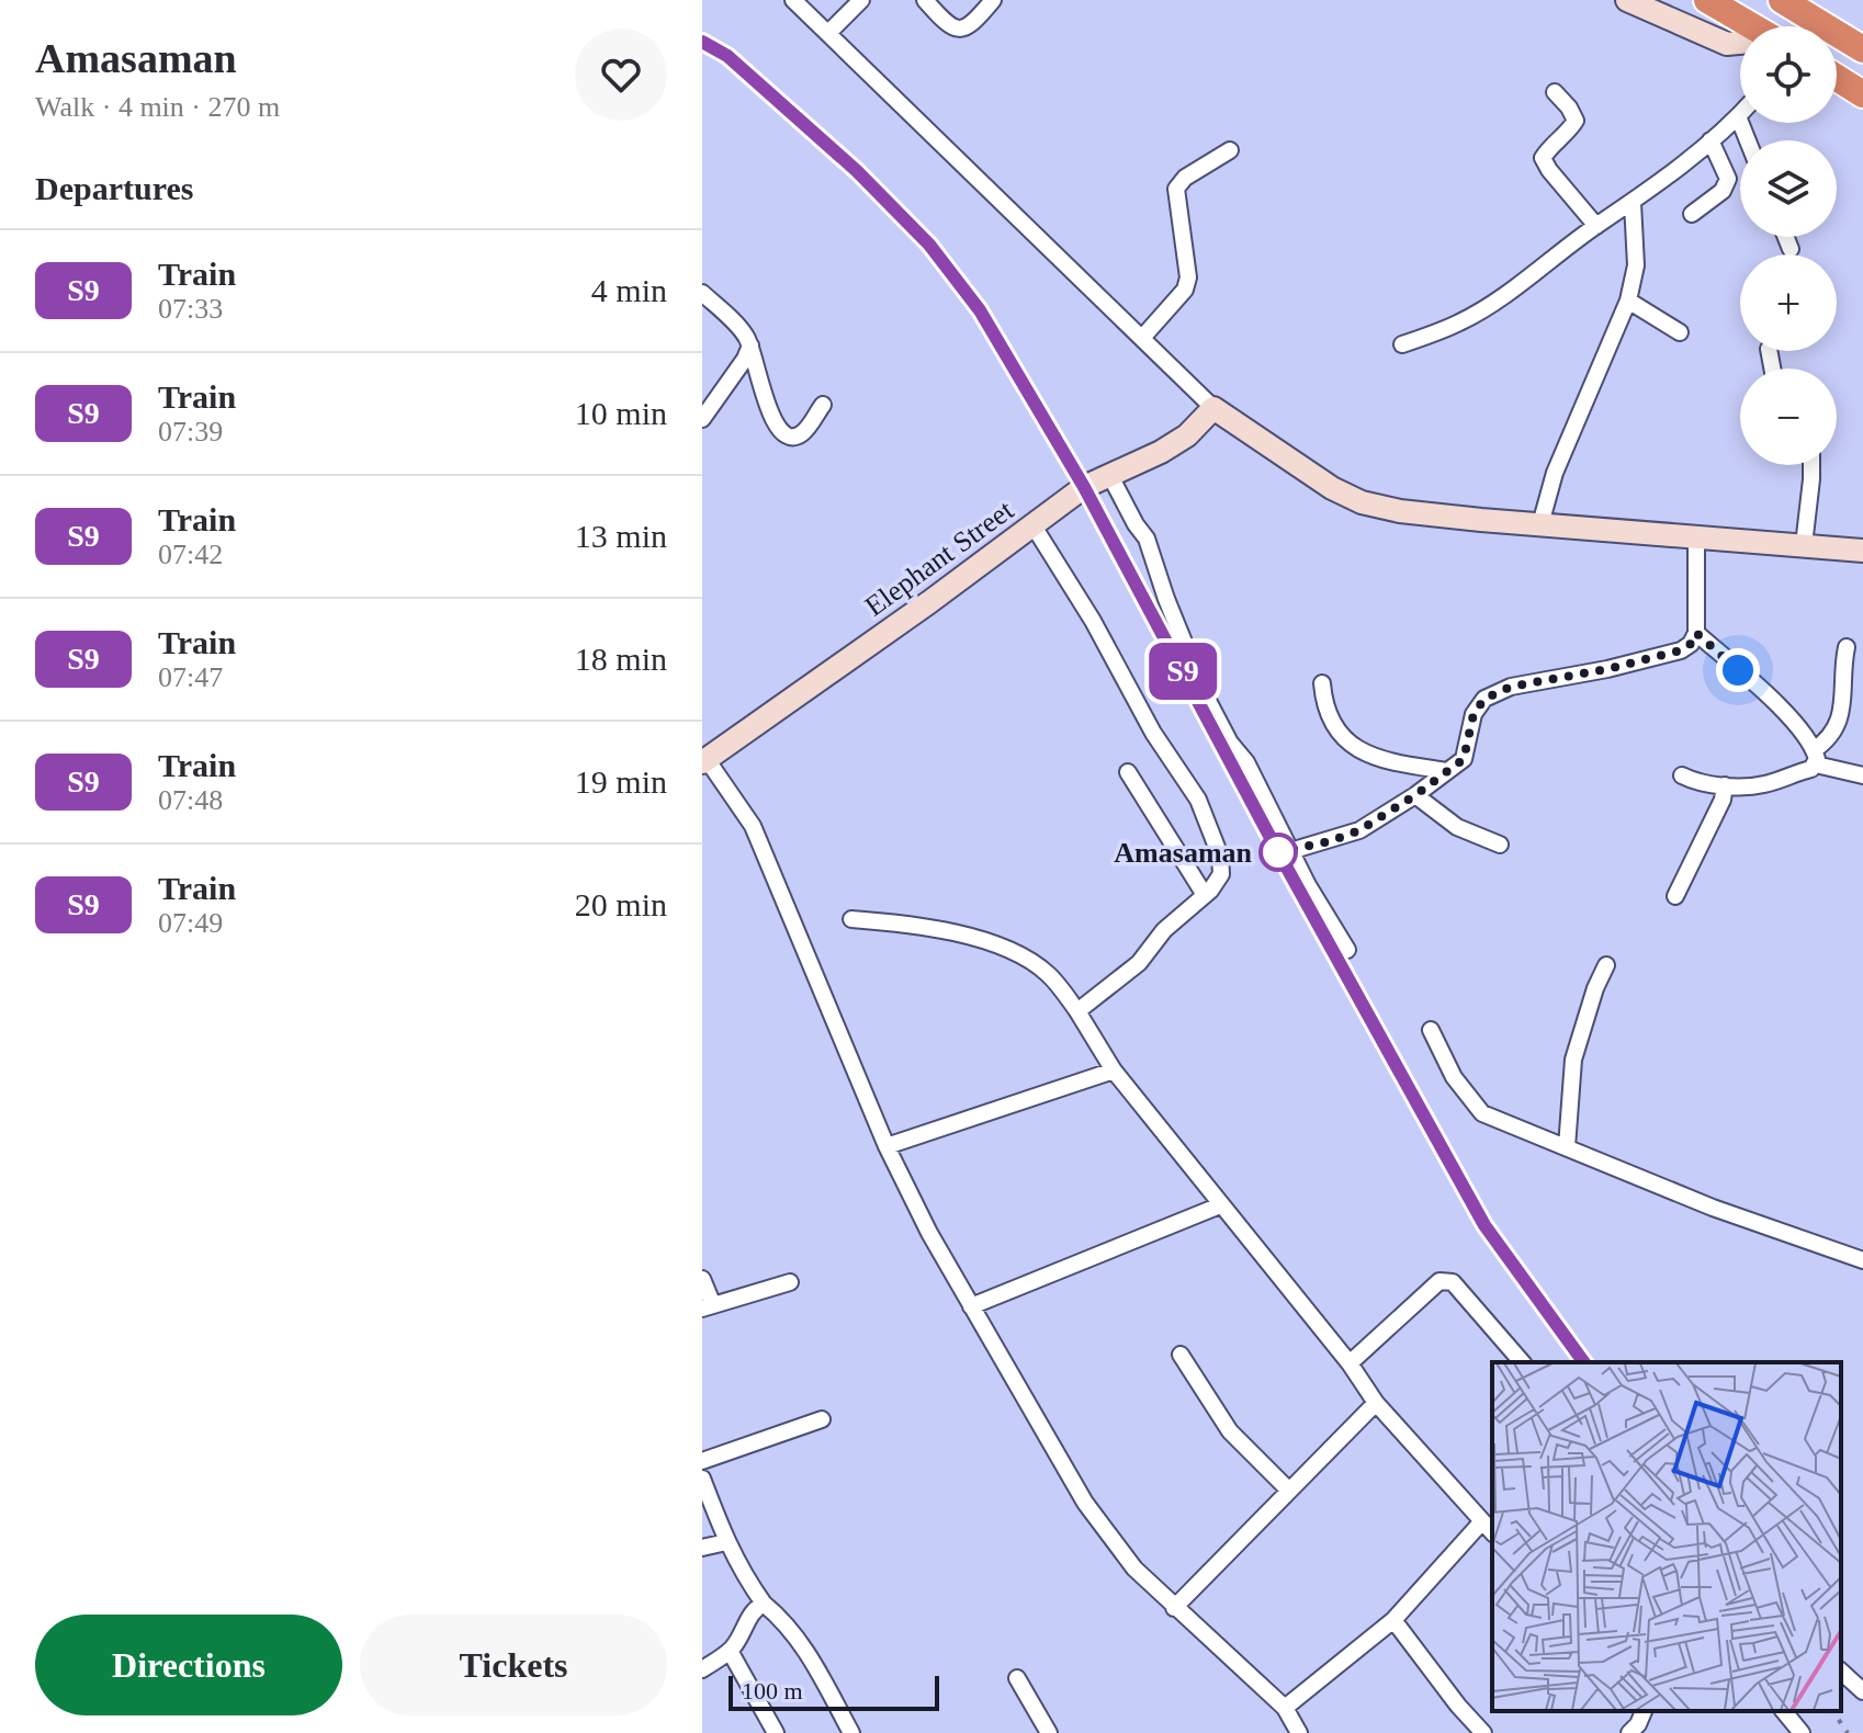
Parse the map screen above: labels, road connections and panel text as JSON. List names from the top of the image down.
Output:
{
  "streets": {
    "main road": ["Elephant Street"]
  },
  "places": ["Amasaman"],
  "scale_bar": "100 m",
  "page": {
    "heading": [
      ["Amasaman", "Walk · 4 min · 270 m"],
      "Departures"
    ],
    "on_map": "S9",
    "map_buttons": ["+", "−"],
    "list": [
      {
        "mark": "S9",
        "name": "Train",
        "note": "07:33",
        "value": "4 min"
      },
      {
        "mark": "S9",
        "name": "Train",
        "note": "07:39",
        "value": "10 min"
      },
      {
        "mark": "S9",
        "name": "Train",
        "note": "07:42",
        "value": "13 min"
      },
      {
        "mark": "S9",
        "name": "Train",
        "note": "07:47",
        "value": "18 min"
      },
      {
        "mark": "S9",
        "name": "Train",
        "note": "07:48",
        "value": "19 min"
      },
      {
        "mark": "S9",
        "name": "Train",
        "note": "07:49",
        "value": "20 min"
      }
    ],
    "buttons": ["Directions", "Tickets"],
    "scale": "100 m"
  }
}
